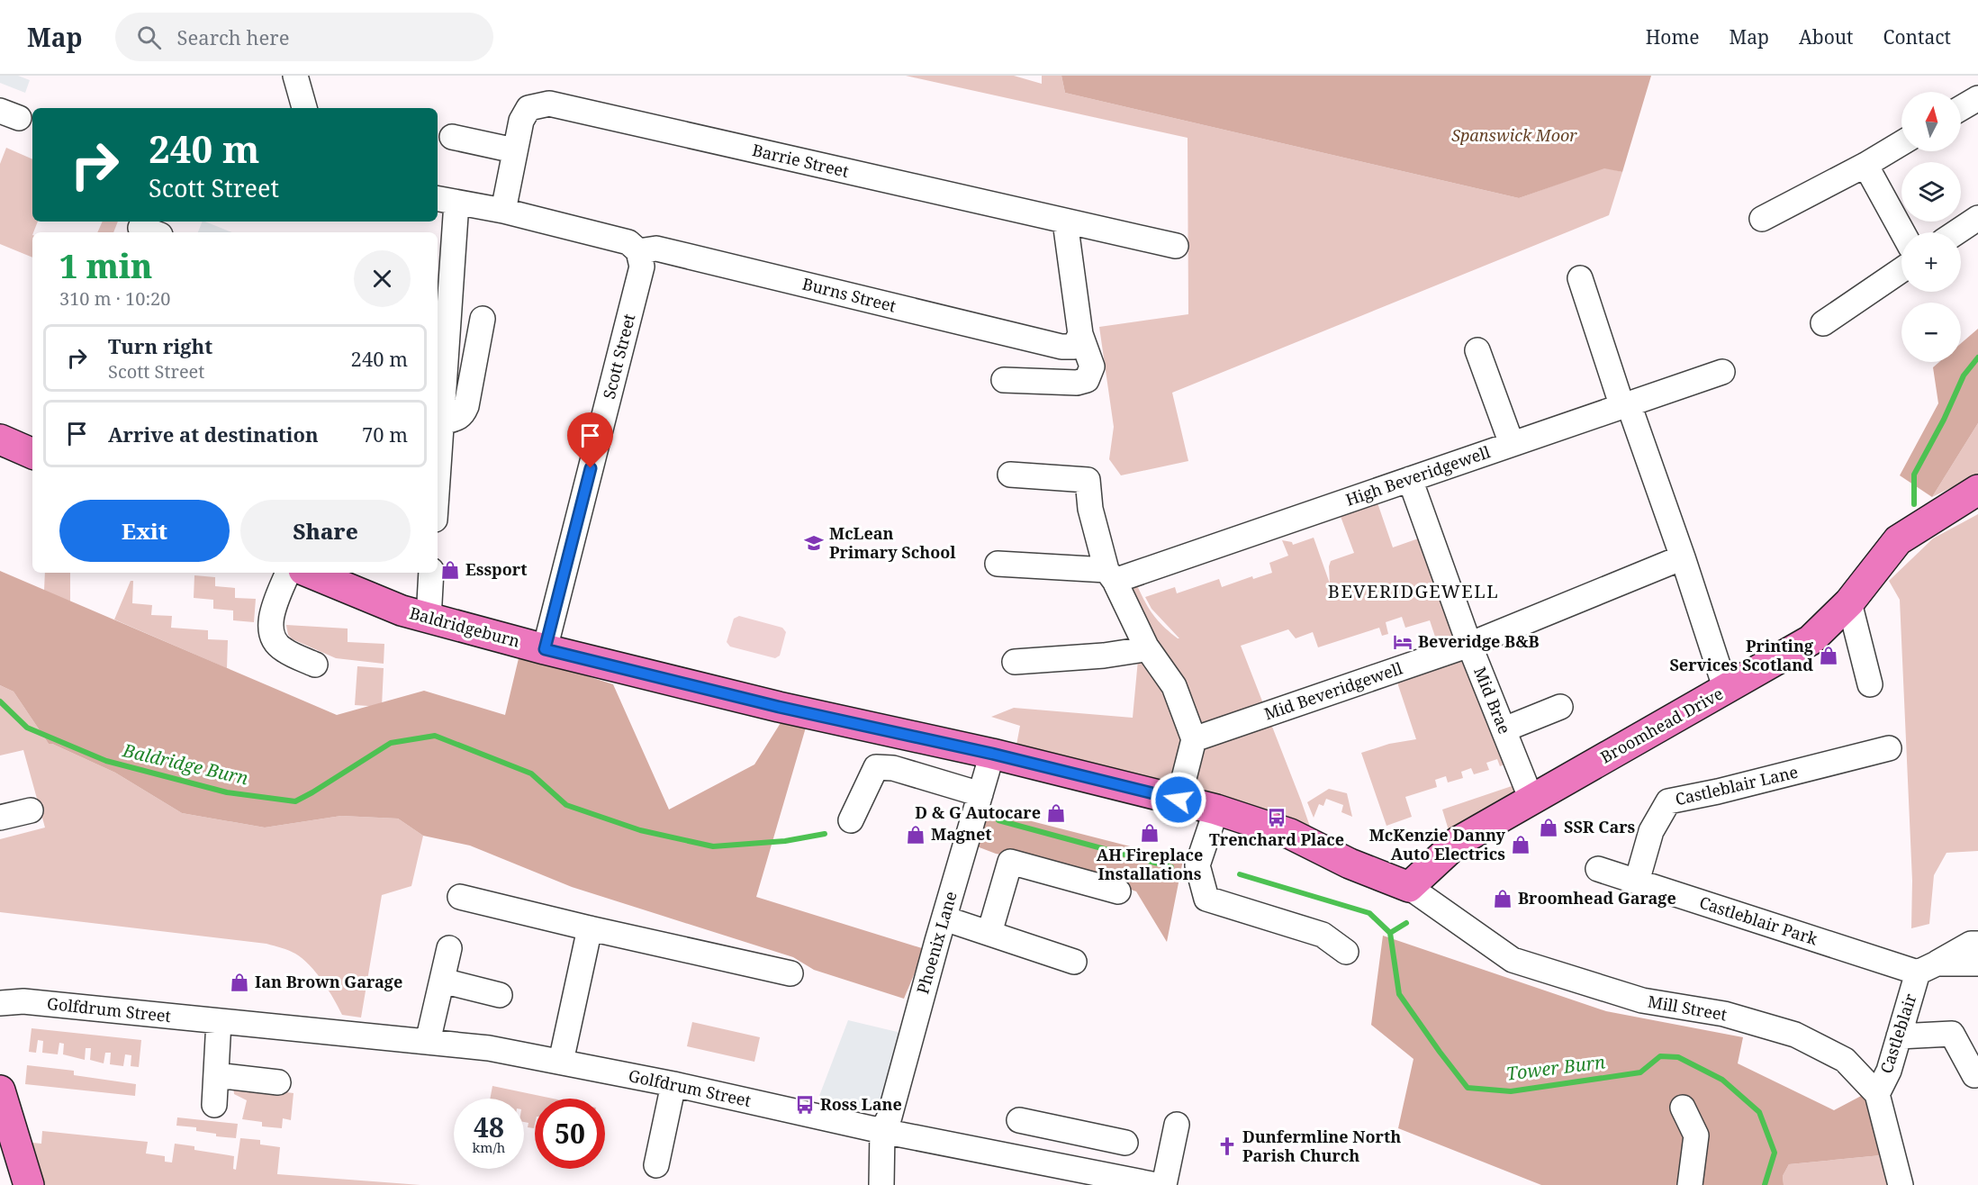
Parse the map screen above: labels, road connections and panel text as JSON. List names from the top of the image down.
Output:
{
  "streets": {
    "main road": ["Baldridgeburn", "Broomhead Drive"],
    "street": [
      "Barrie Street",
      "Burns Street",
      "Scott Street",
      "High Beveridgewell",
      "Mid Beveridgewell",
      "Mid Brae",
      "Castleblair Lane",
      "Castleblair Park",
      "Phoenix Lane",
      "Mill Street",
      "Golfdrum Street",
      "Castleblair"
    ]
  },
  "crossings": [
    ["Barrie Street", "Burns Street"],
    ["Burns Street", "Scott Street"],
    ["Scott Street", "Baldridgeburn"],
    ["High Beveridgewell", "Mid Brae"],
    ["Baldridgeburn", "Broomhead Drive"],
    ["Baldridgeburn", "Phoenix Lane"],
    ["Baldridgeburn", "Mill Street"],
    ["Mid Beveridgewell", "Mid Brae"],
    ["Mid Brae", "Broomhead Drive"],
    ["Broomhead Drive", "Mill Street"],
    ["Castleblair Lane", "Castleblair Park"],
    ["Castleblair Park", "Castleblair"],
    ["Phoenix Lane", "Golfdrum Street"],
    ["Mill Street", "Castleblair"]
  ],
  "districts": ["BEVERIDGEWELL"],
  "water": ["Baldridge Burn", "Tower Burn"],
  "parks": ["Spanswick Moor"],
  "places": {
    "school or university": ["McLean Primary School"],
    "shop": [
      "Essport",
      "Printing Services Scotland",
      "D & G Autocare",
      "SSR Cars",
      "AH Fireplace Installations",
      "Magnet",
      "McKenzie Danny Auto Electrics",
      "Broomhead Garage",
      "Ian Brown Garage"
    ],
    "hotel": ["Beveridge B&B"],
    "bus stop": ["Trenchard Place", "Ross Lane"],
    "church": ["Dunfermline North Parish Church"]
  },
  "north": "top",
  "page": {
    "header": "Map",
    "search": "Search here",
    "nav": [
      "Home",
      "Map",
      "About",
      "Contact"
    ],
    "map_buttons": ["+", "−"],
    "turn": ["240 m", "Scott Street"],
    "heading": ["1 min", "310 m · 10:20"],
    "list": [
      {
        "name": "Turn right",
        "note": "Scott Street",
        "value": "240 m"
      },
      {
        "name": "Arrive at destination",
        "value": "70 m"
      }
    ],
    "buttons": ["Exit", "Share"],
    "speed": "48 km/h",
    "limit": "50"
  }
}
